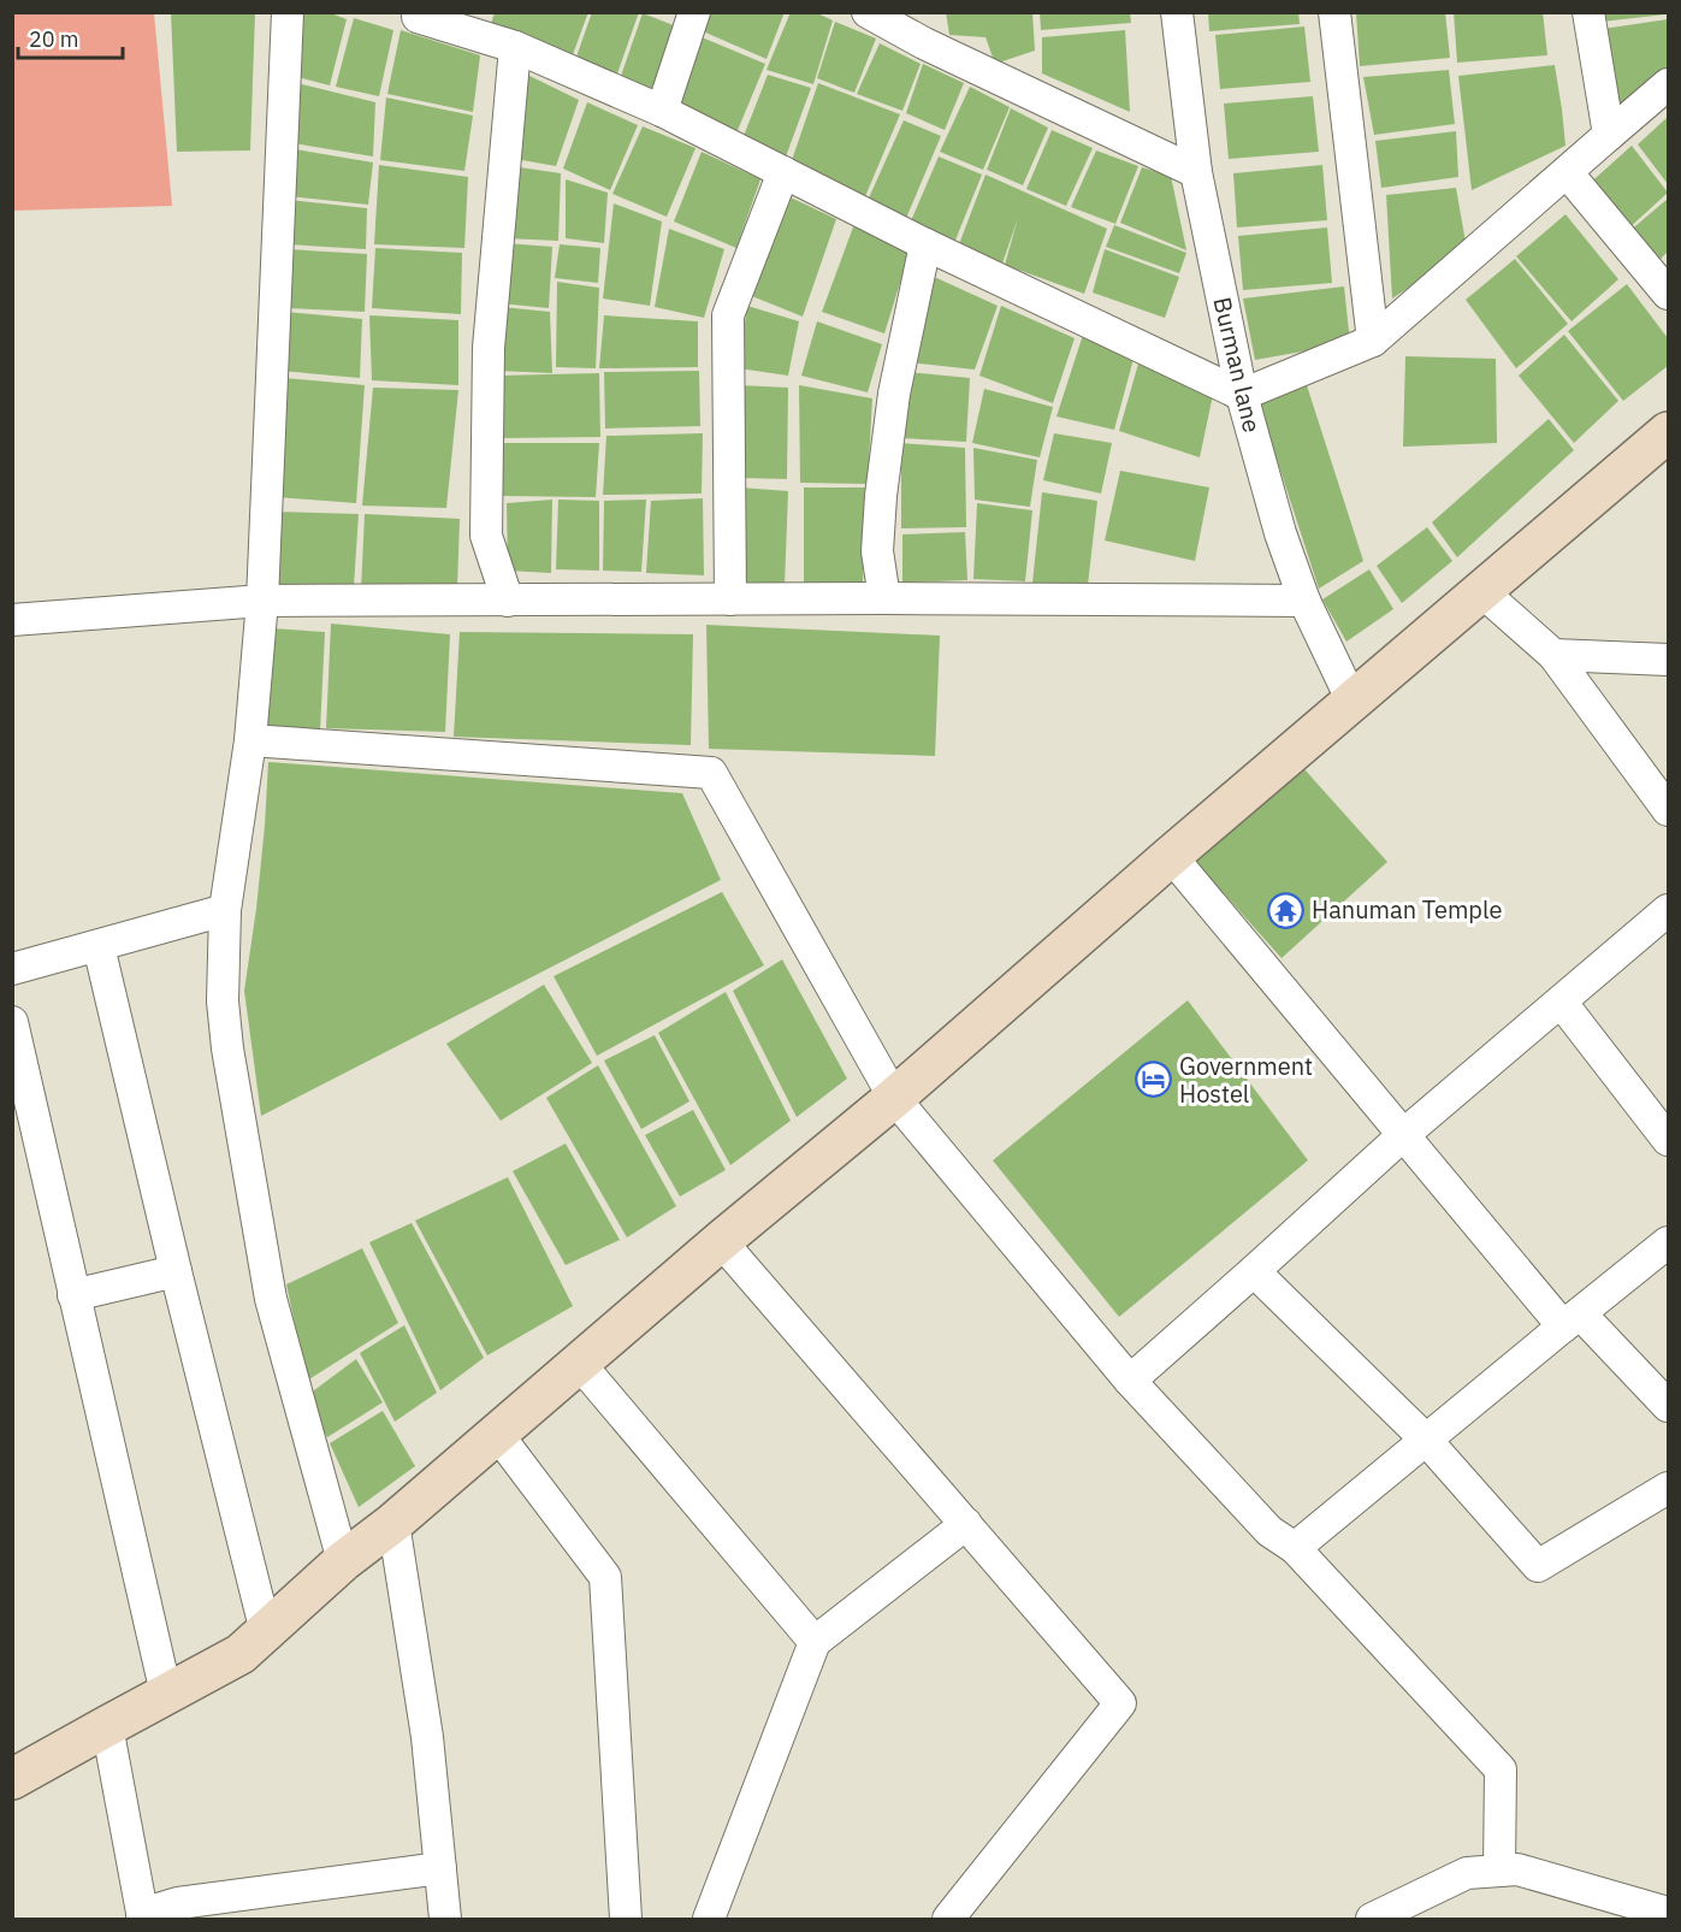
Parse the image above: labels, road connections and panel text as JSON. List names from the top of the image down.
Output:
{
  "streets": {
    "street": ["Burman lane"]
  },
  "places": {
    "temple": ["Hanuman Temple"],
    "hotel": ["Government Hostel"]
  },
  "scale_bar": "20 m"
}
